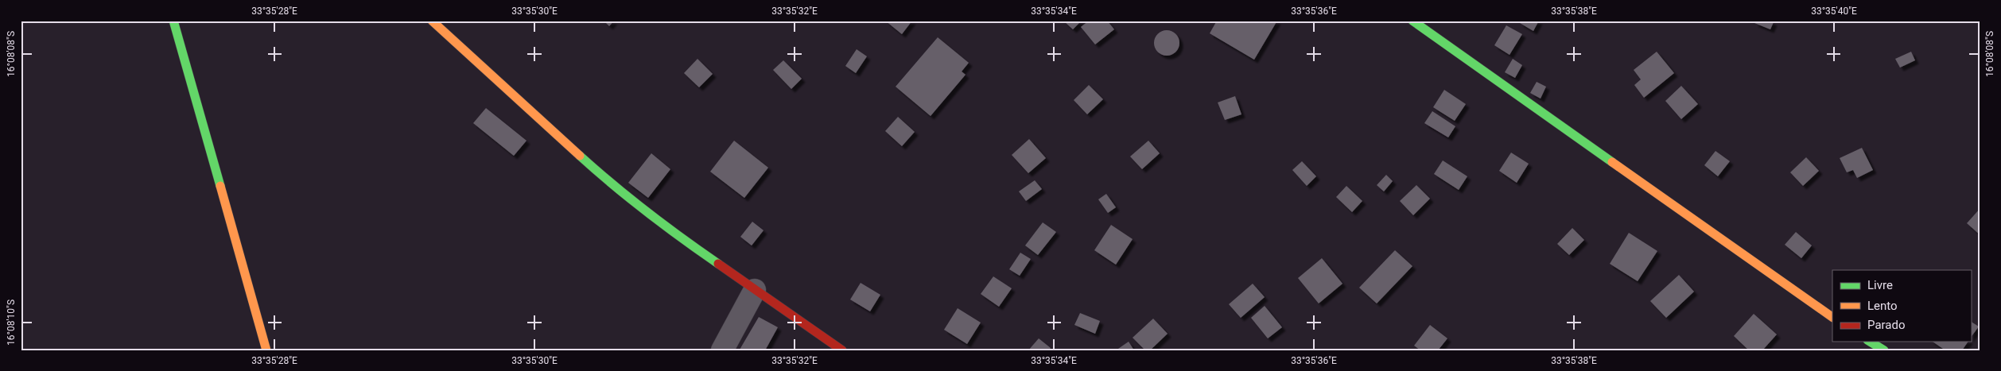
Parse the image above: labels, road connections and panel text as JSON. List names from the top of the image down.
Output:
{
  "legend": ["Livre", "Lento", "Parado"],
  "coordinates": [
    "33°35'28\"E",
    "33°35'30\"E",
    "33°35'32\"E",
    "33°35'34\"E",
    "33°35'36\"E",
    "33°35'38\"E",
    "33°35'40\"E",
    "16°08'08\"S",
    "16°08'10\"S"
  ]
}
